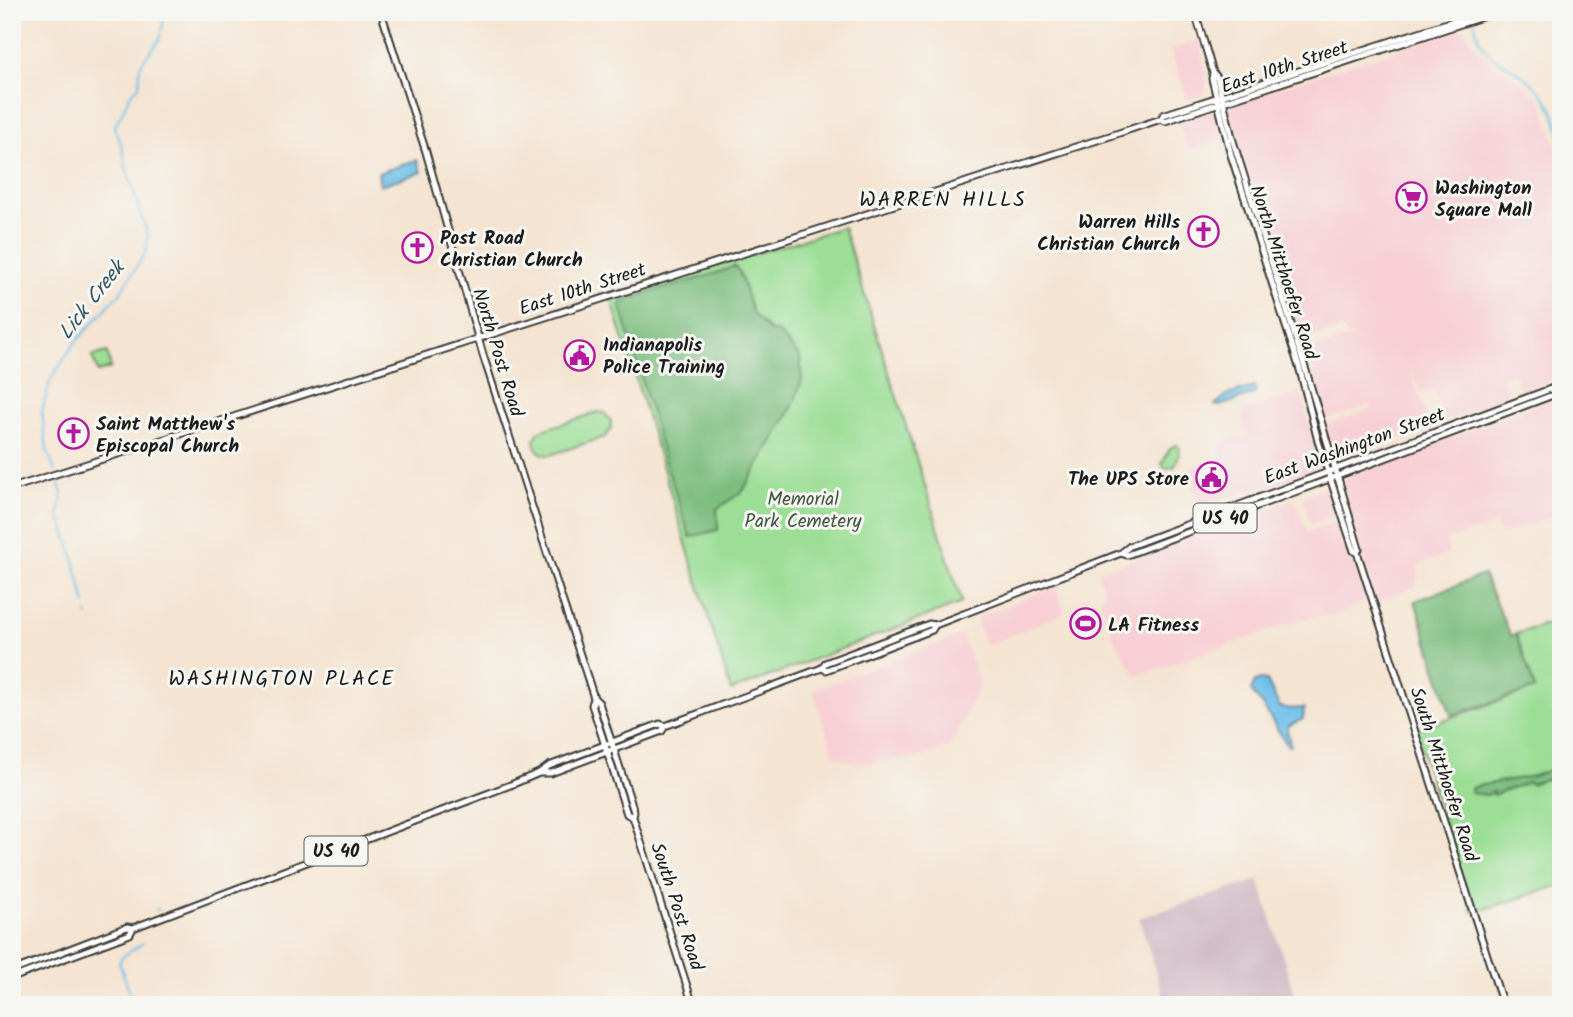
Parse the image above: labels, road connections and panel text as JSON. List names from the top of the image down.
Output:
{
  "streets": {
    "main road": [
      "East 10th Street",
      "North Mitthoefer Road",
      "North Post Road",
      "East Washington Street",
      "US 40",
      "South Mitthoefer Road",
      "South Post Road"
    ]
  },
  "crossings": [
    ["East 10th Street", "North Mitthoefer Road"],
    ["East 10th Street", "North Post Road"],
    ["North Mitthoefer Road", "East Washington Street"],
    ["North Mitthoefer Road", "South Mitthoefer Road"],
    ["North Post Road", "East Washington Street"],
    ["North Post Road", "South Post Road"],
    ["East Washington Street", "South Mitthoefer Road"],
    ["East Washington Street", "South Post Road"]
  ],
  "districts": ["WARREN HILLS", "WASHINGTON PLACE"],
  "water": ["Lick Creek"],
  "parks": ["Memorial Park Cemetery"],
  "places": {
    "supermarket": ["Washington Square Mall"],
    "church": ["Warren Hills Christian Church", "Post Road Christian Church", "Saint Matthew's Episcopal Church"],
    "public building": ["Indianapolis Police Training", "The UPS Store"],
    "sports": ["LA Fitness"]
  }
}
